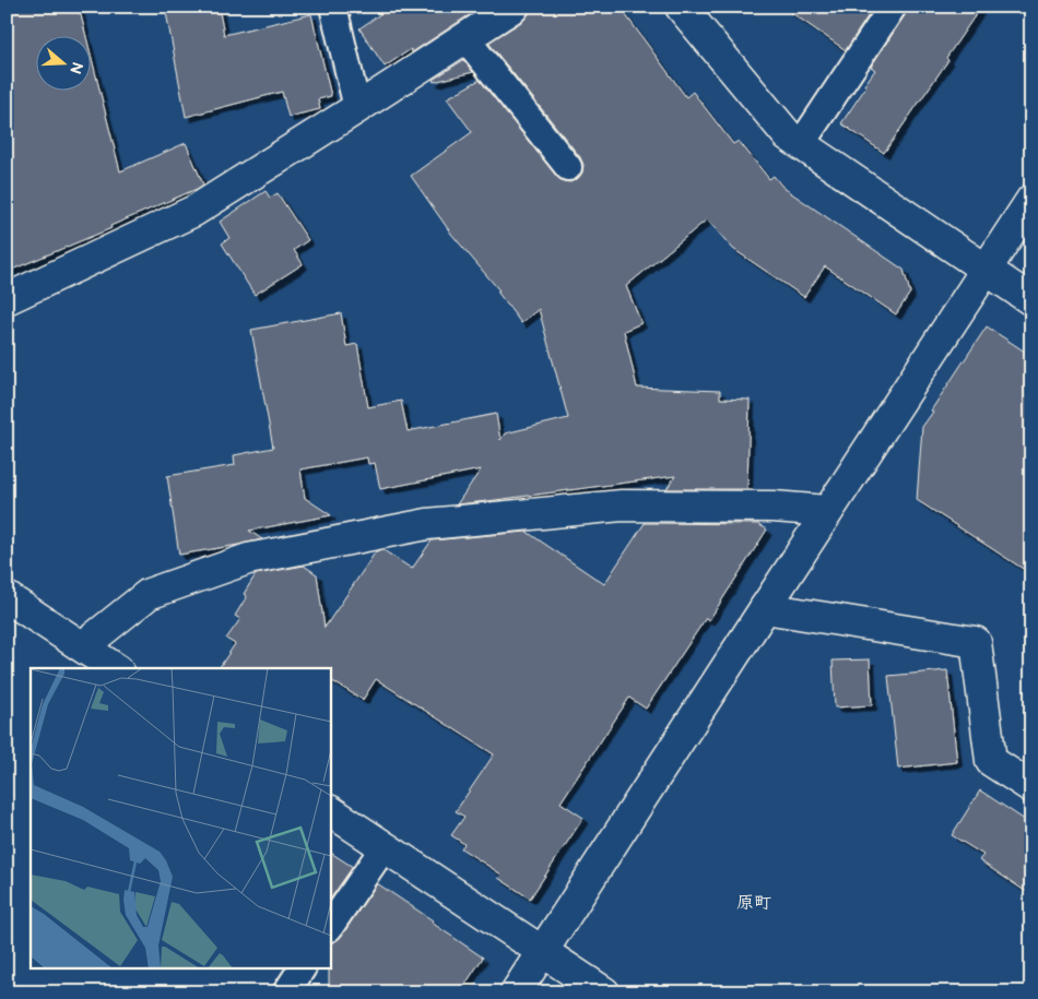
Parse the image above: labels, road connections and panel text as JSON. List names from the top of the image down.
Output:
{
  "districts": ["原町"],
  "north": "right"
}
